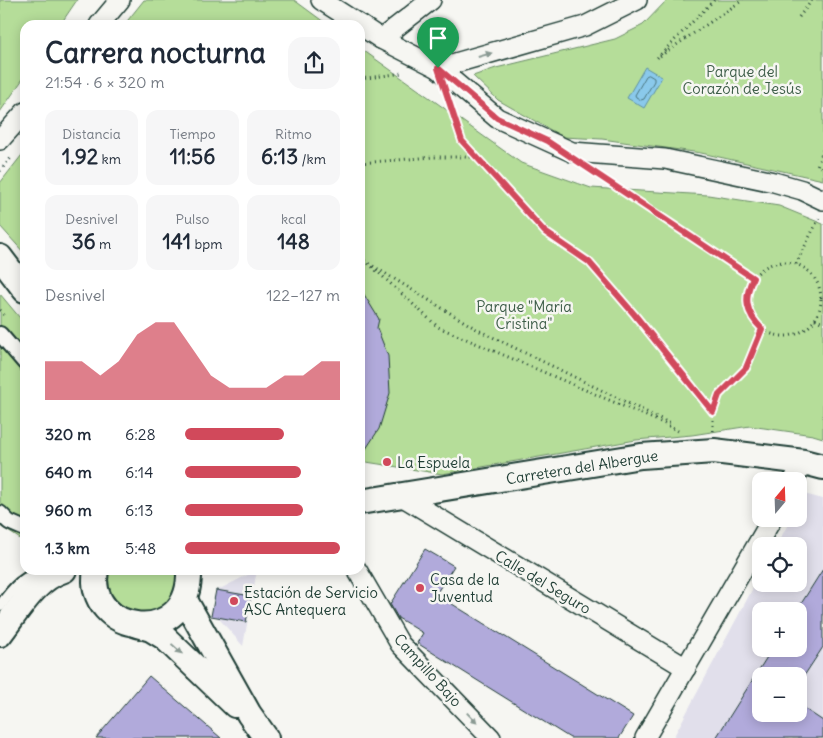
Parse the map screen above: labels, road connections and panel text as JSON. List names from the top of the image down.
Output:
{
  "streets": {
    "street": ["Carretera del Albergue", "Calle del Seguro", "Campillo Bajo"]
  },
  "crossings": [
    ["Carretera del Albergue", "Calle del Seguro"]
  ],
  "parks": ["Parque del Corazón de Jesús", "Parque \"María Cristina\""],
  "places": ["La Espuela", "Casa de la Juventud", "Estación de Servicio ASC Antequera"],
  "north": "top",
  "page": {
    "heading": ["Carrera nocturna", "21:54 · 6 × 320 m"],
    "stats": [
      ["Distancia", "1.92 km"],
      ["Tiempo", "11:56"],
      ["Ritmo", "6:13 /km"],
      ["Desnivel", "36 m"],
      ["Pulso", "141 bpm"],
      ["kcal", "148"]
    ],
    "chart": ["Desnivel", "122–127 m"],
    "list": [
      {
        "name": "320 m",
        "note": "6:28"
      },
      {
        "name": "640 m",
        "note": "6:14"
      },
      {
        "name": "960 m",
        "note": "6:13"
      },
      {
        "name": "1.3 km",
        "note": "5:48"
      }
    ],
    "map_buttons": ["+", "−"]
  }
}
